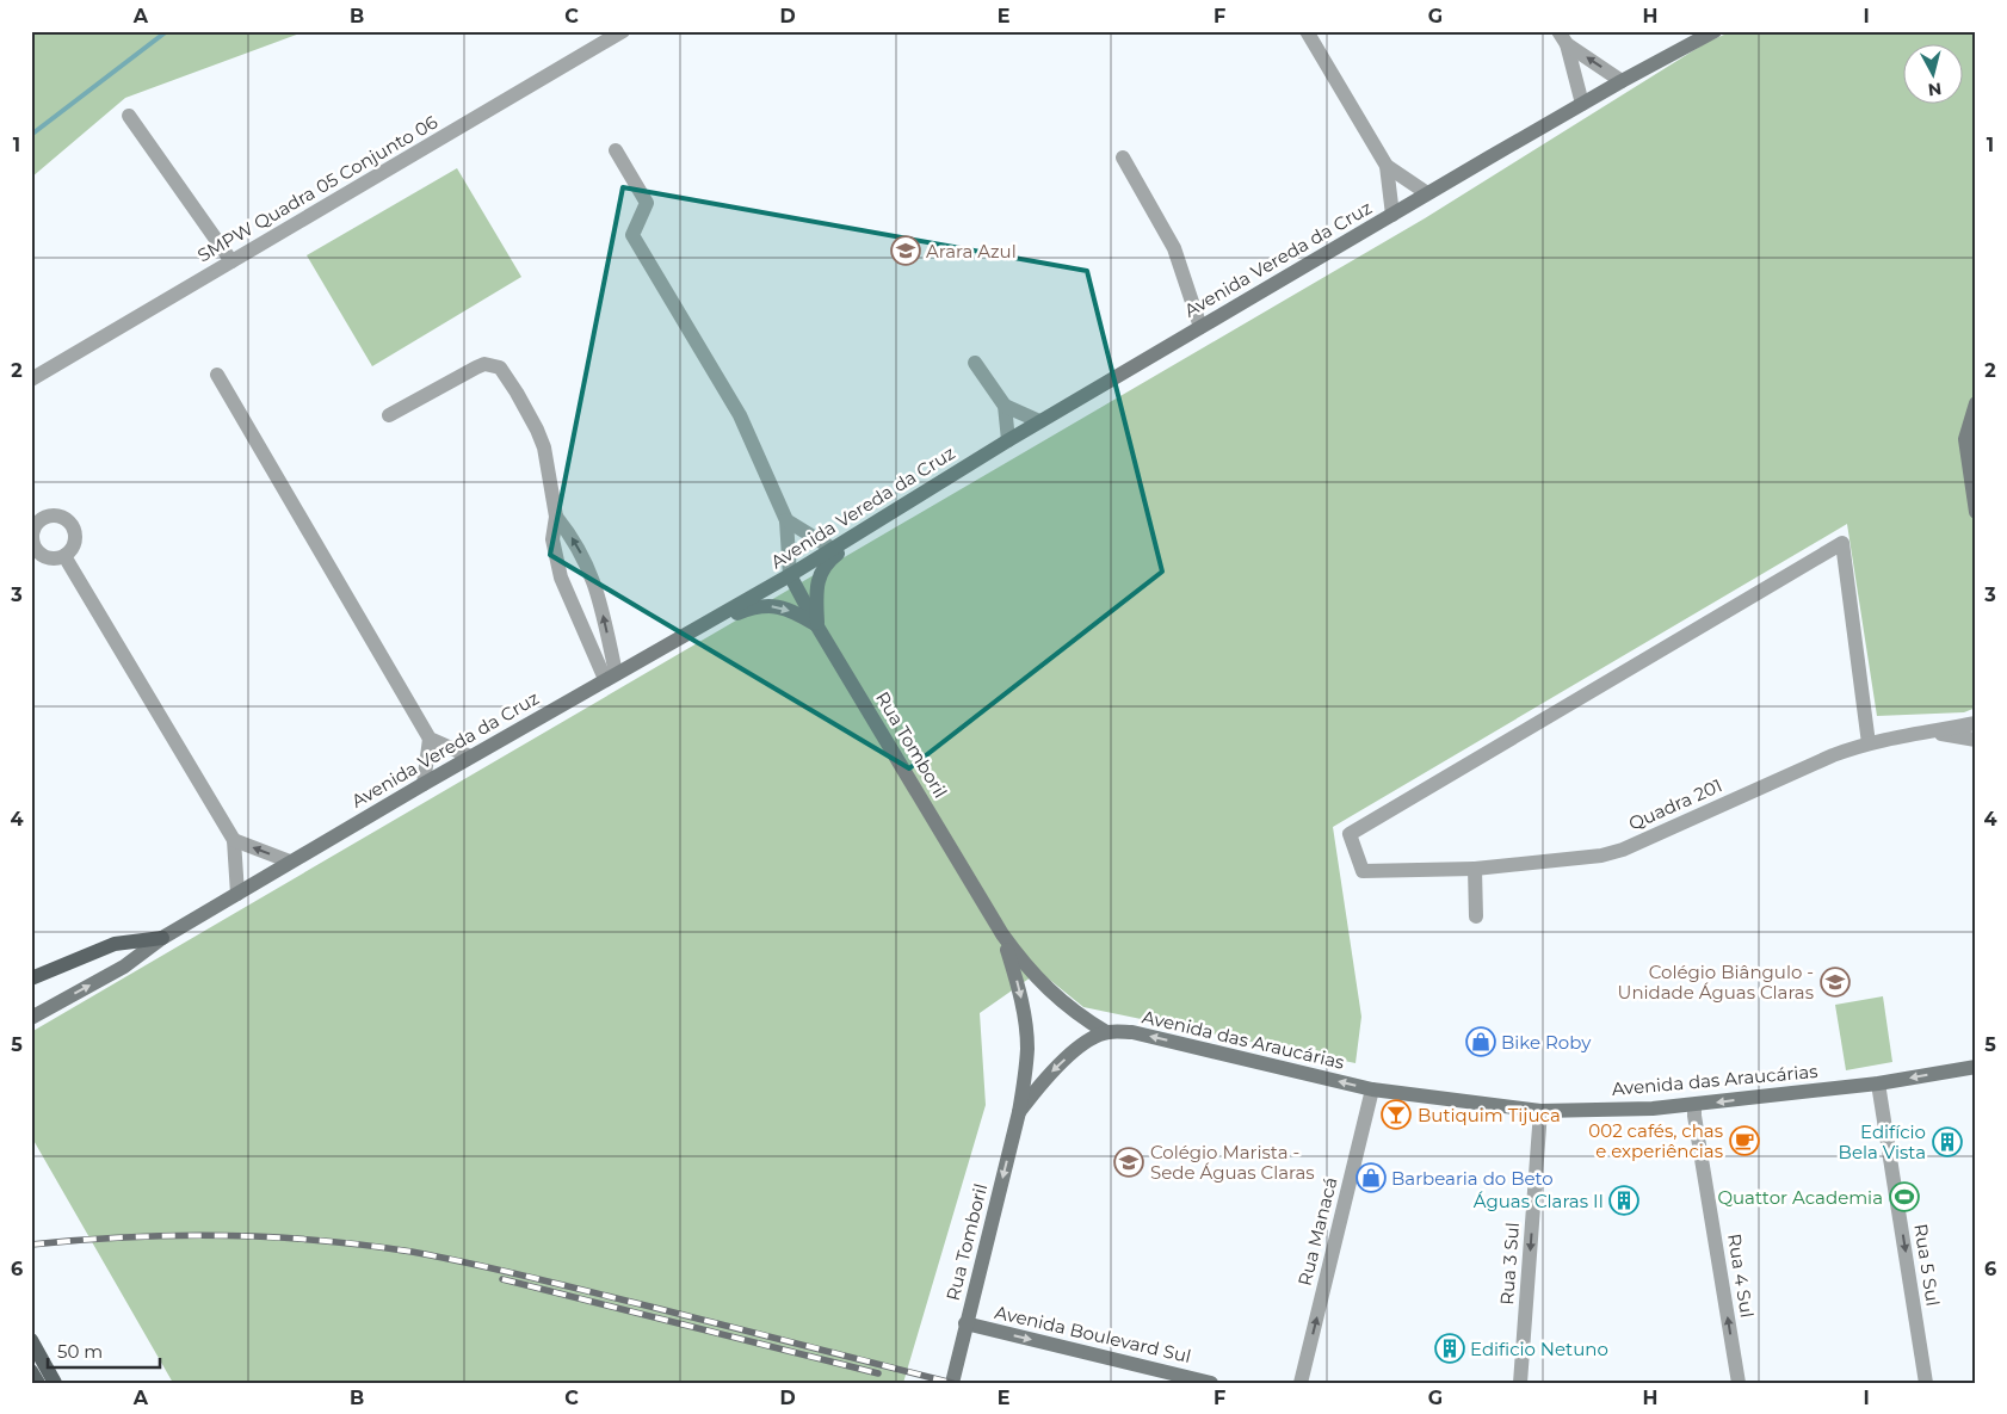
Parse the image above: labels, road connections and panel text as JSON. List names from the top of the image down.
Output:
{
  "streets": {
    "street": [
      "SMPW Quadra 05 Conjunto 06",
      "Avenida Vereda da Cruz",
      "Rua Tomboril",
      "Quadra 201",
      "Avenida das Araucárias",
      "Rua Manacá",
      "Rua 3 Sul",
      "Rua 5 Sul",
      "Rua 4 Sul",
      "Avenida Boulevard Sul"
    ]
  },
  "crossings": [
    ["Avenida Vereda da Cruz", "Rua Tomboril"],
    ["Rua Tomboril", "Avenida das Araucárias"],
    ["Rua Tomboril", "Avenida Boulevard Sul"],
    ["Avenida das Araucárias", "Rua Manacá"],
    ["Avenida das Araucárias", "Rua 3 Sul"],
    ["Avenida das Araucárias", "Rua 5 Sul"],
    ["Avenida das Araucárias", "Rua 4 Sul"]
  ],
  "one_way": [
    "Rua Tomboril",
    "Avenida das Araucárias",
    "Rua Manacá",
    "Rua 3 Sul",
    "Rua 5 Sul",
    "Rua 4 Sul",
    "Avenida Boulevard Sul"
  ],
  "places": {
    "school or university": ["Arara Azul", "Colégio Biângulo - Unidade Águas Claras", "Colégio Marista - Sede Águas Claras"],
    "shop": ["Bike Roby", "Barbearia do Beto"],
    "bar": ["Butiquim Tijuca"],
    "cafe": ["002 cafés, chas e experiências"],
    "building": ["Edifício Bela Vista", "Águas Claras II", "Edificio Netuno"],
    "sports": ["Quattor Academia"]
  },
  "scale_bar": "50 m",
  "north": "bottom",
  "grid": {
    "columns": [
      "A",
      "B",
      "C",
      "D",
      "E",
      "F",
      "G",
      "H",
      "I"
    ],
    "rows": [
      "1",
      "2",
      "3",
      "4",
      "5",
      "6"
    ]
  }
}
